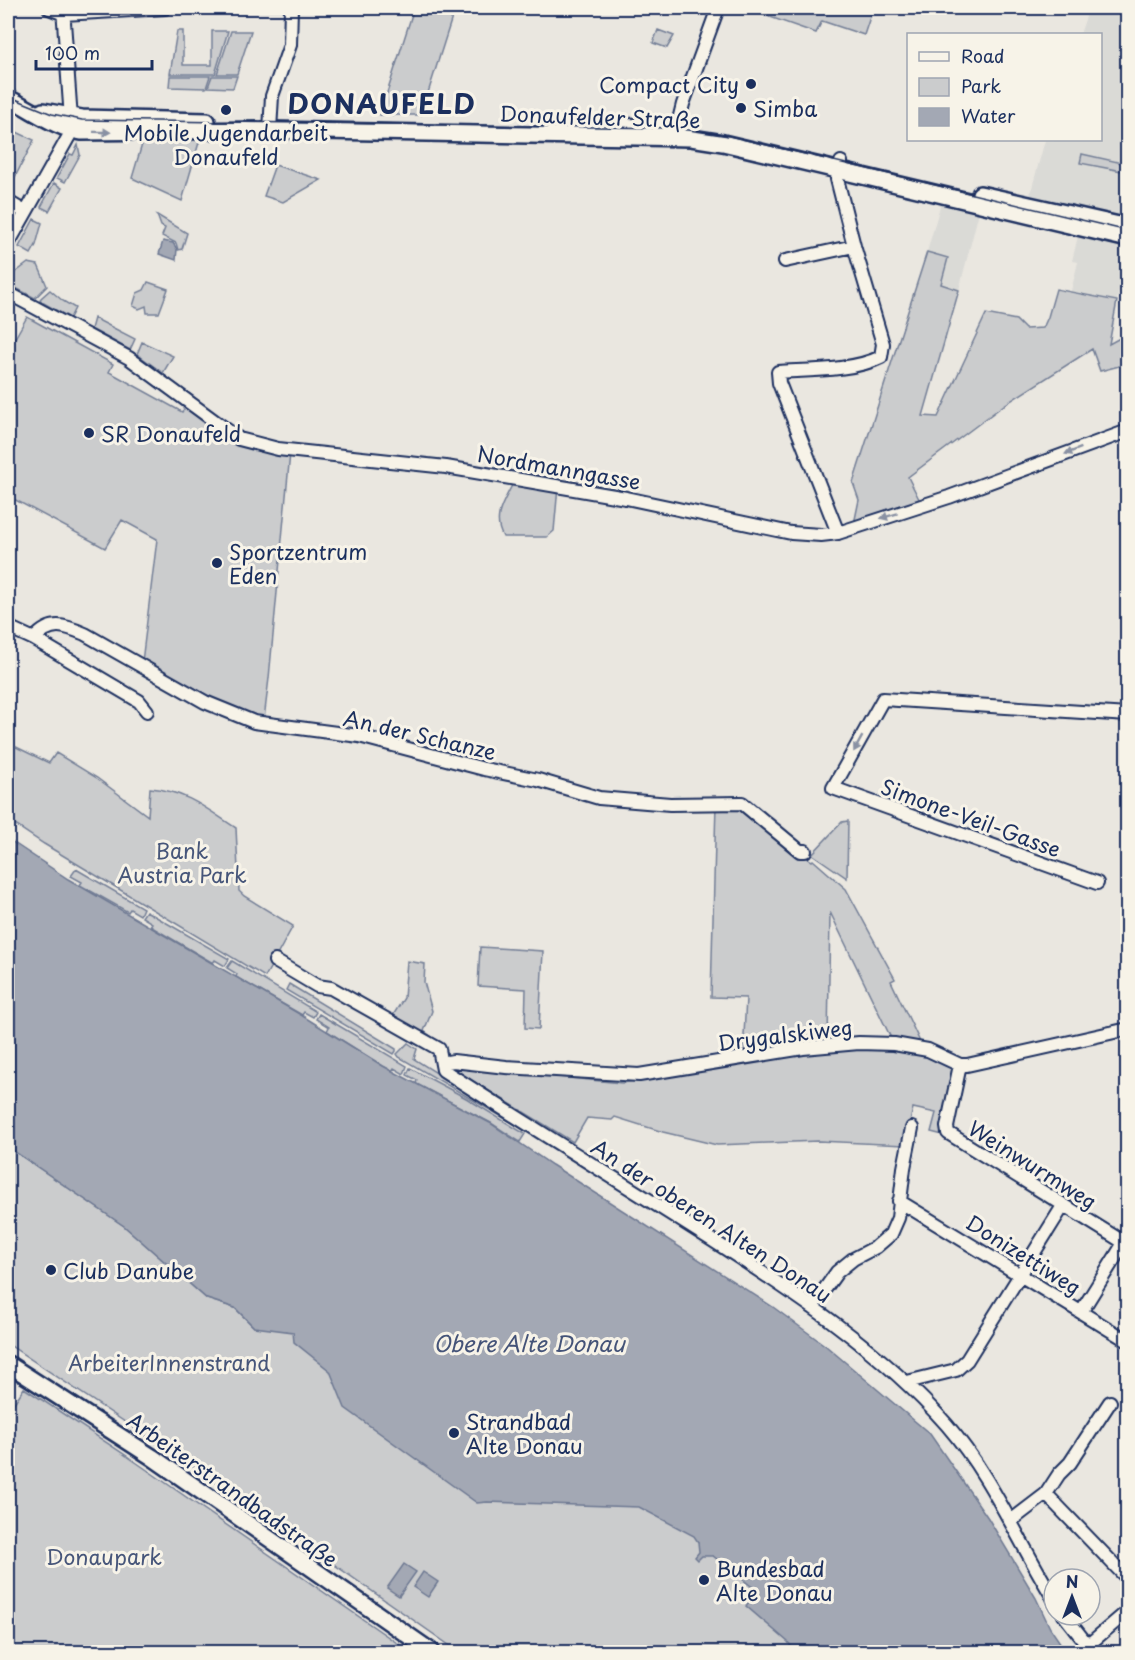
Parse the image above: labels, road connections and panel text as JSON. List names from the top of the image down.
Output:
{
  "streets": {
    "main road": ["Donaufelder Straße", "Arbeiterstrandbadstraße"],
    "street": [
      "Nordmanngasse",
      "An der Schanze",
      "Simone-Veil-Gasse",
      "Drygalskiweg",
      "Weinwurmweg",
      "An der oberen Alten Donau",
      "Donizettiweg"
    ]
  },
  "crossings": [
    ["Drygalskiweg", "Weinwurmweg"],
    ["Drygalskiweg", "An der oberen Alten Donau"]
  ],
  "districts": ["DONAUFELD"],
  "water": ["Obere Alte Donau"],
  "parks": ["Bank Austria Park", "ArbeiterInnenstrand", "Donaupark"],
  "places": [
    "Compact City",
    "Simba",
    "Mobile Jugendarbeit Donaufeld",
    "SR Donaufeld",
    "Sportzentrum Eden",
    "Club Danube",
    "Strandbad Alte Donau",
    "Bundesbad Alte Donau"
  ],
  "legend": ["Road", "Park", "Water"],
  "scale_bar": "100 m",
  "north": "top"
}
